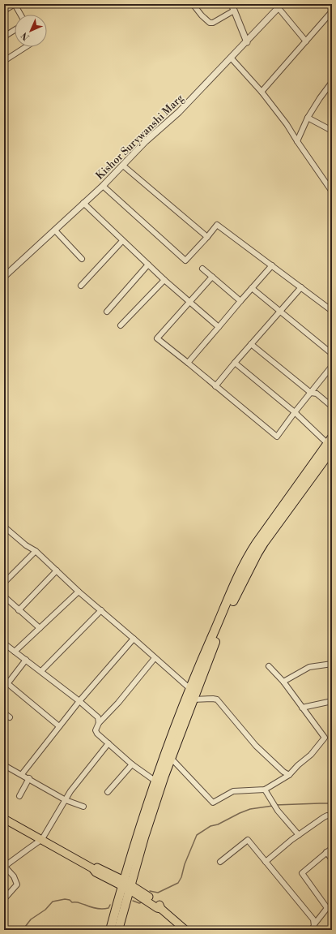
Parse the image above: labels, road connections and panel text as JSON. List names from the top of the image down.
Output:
{
  "streets": {
    "street": ["Kishor Surywanshi Marg"]
  },
  "north": "bottom left"
}
